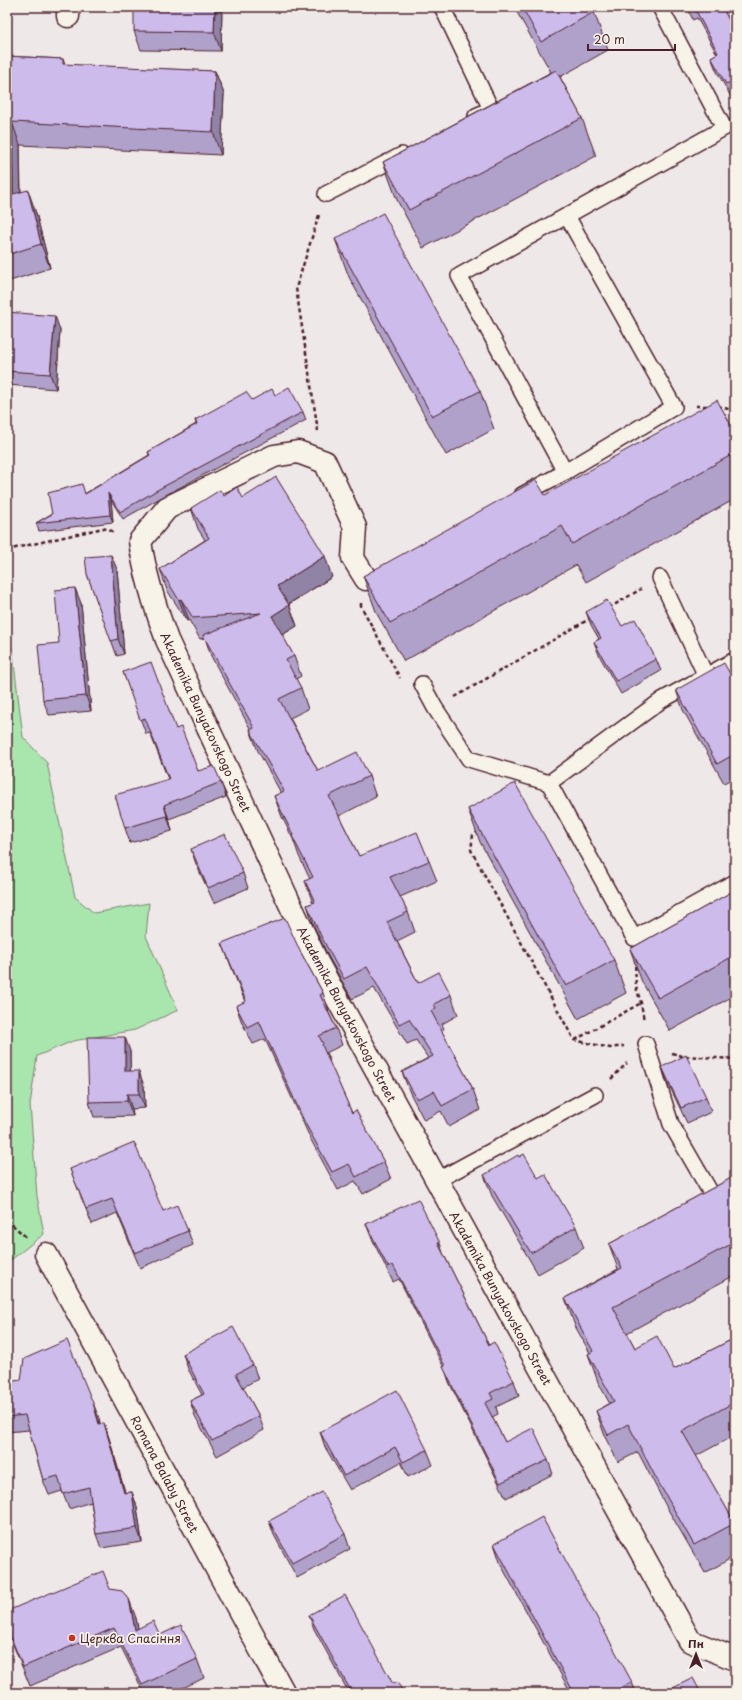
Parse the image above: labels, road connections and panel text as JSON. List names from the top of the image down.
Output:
{
  "streets": {
    "street": ["Akademika Bunyakovskogo Street", "Romana Balaby Street"]
  },
  "places": ["Церква Спасіння"],
  "scale_bar": "20 m",
  "north": "top"
}
